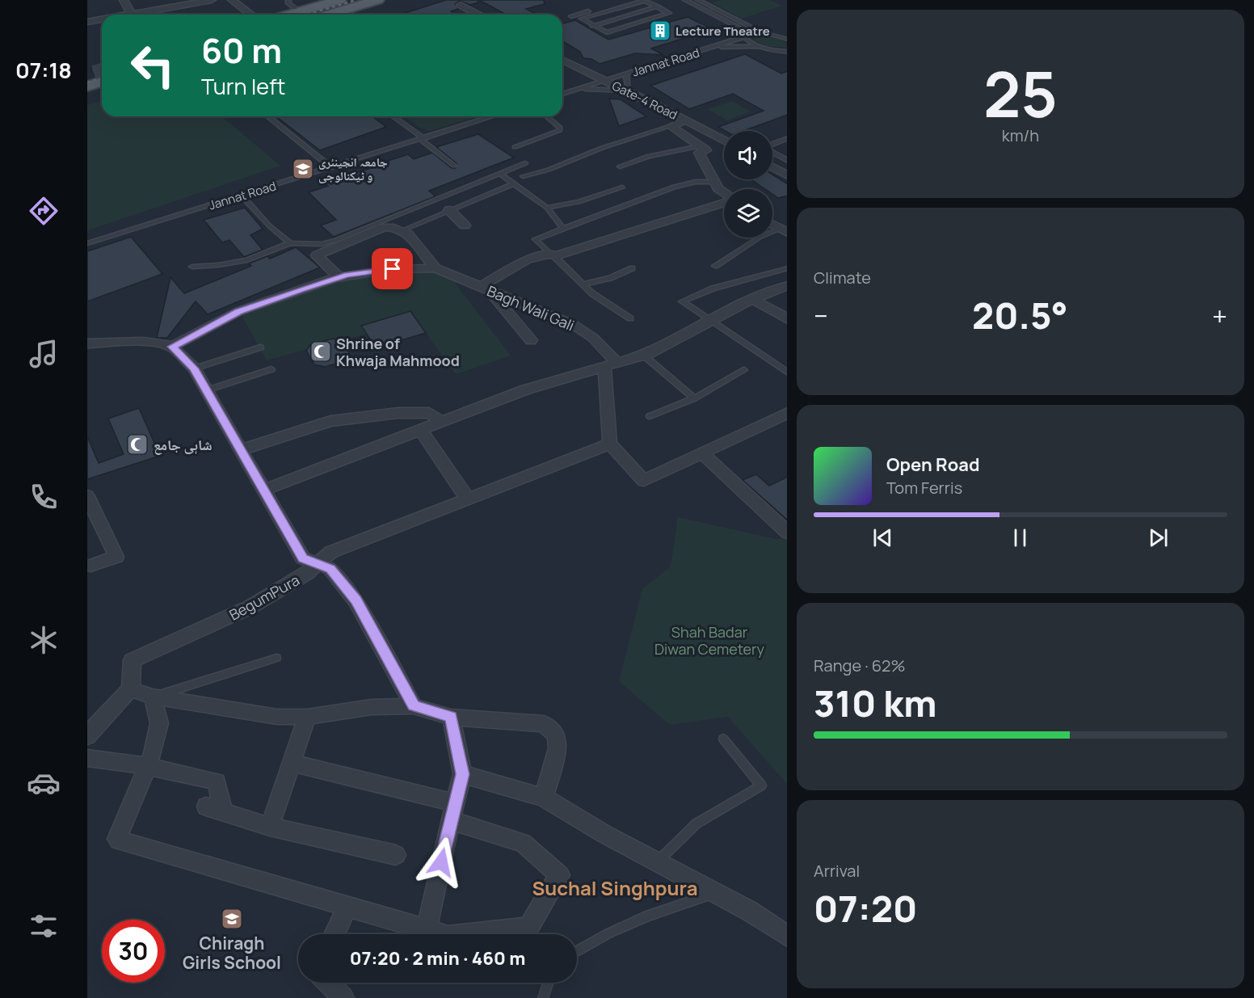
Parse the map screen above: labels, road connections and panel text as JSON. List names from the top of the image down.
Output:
{
  "streets": {
    "street": ["Gate-4 Road", "Bagh Wali Gali", "BegumPura"],
    "lane": ["Jannat Road"]
  },
  "crossings": [
    ["Jannat Road", "Gate-4 Road"],
    ["Bagh Wali Gali", "BegumPura"]
  ],
  "districts": ["Suchal Singhpura"],
  "parks": ["Shah Badar Diwan Cemetery"],
  "places": {
    "building": ["Lecture Theatre"],
    "school or university": ["جامعہ انجینئری و ٹیکنالوجی", "Chiragh Girls School"],
    "mosque": ["Shrine of Khwaja Mahmood", "شاہی جامع"]
  },
  "page": {
    "tabs": "07:18",
    "tile": [
      ["25", "km/h"],
      "Climate",
      ["Range · 62%", "310 km"],
      ["Arrival", "07:20"]
    ],
    "turn": ["60 m", "Turn left"],
    "heat": ["−", "20.5°", "+"],
    "song": ["Open Road", "Tom Ferris"],
    "limit": "30",
    "trip": "07:20 · 2 min · 460 m"
  }
}
